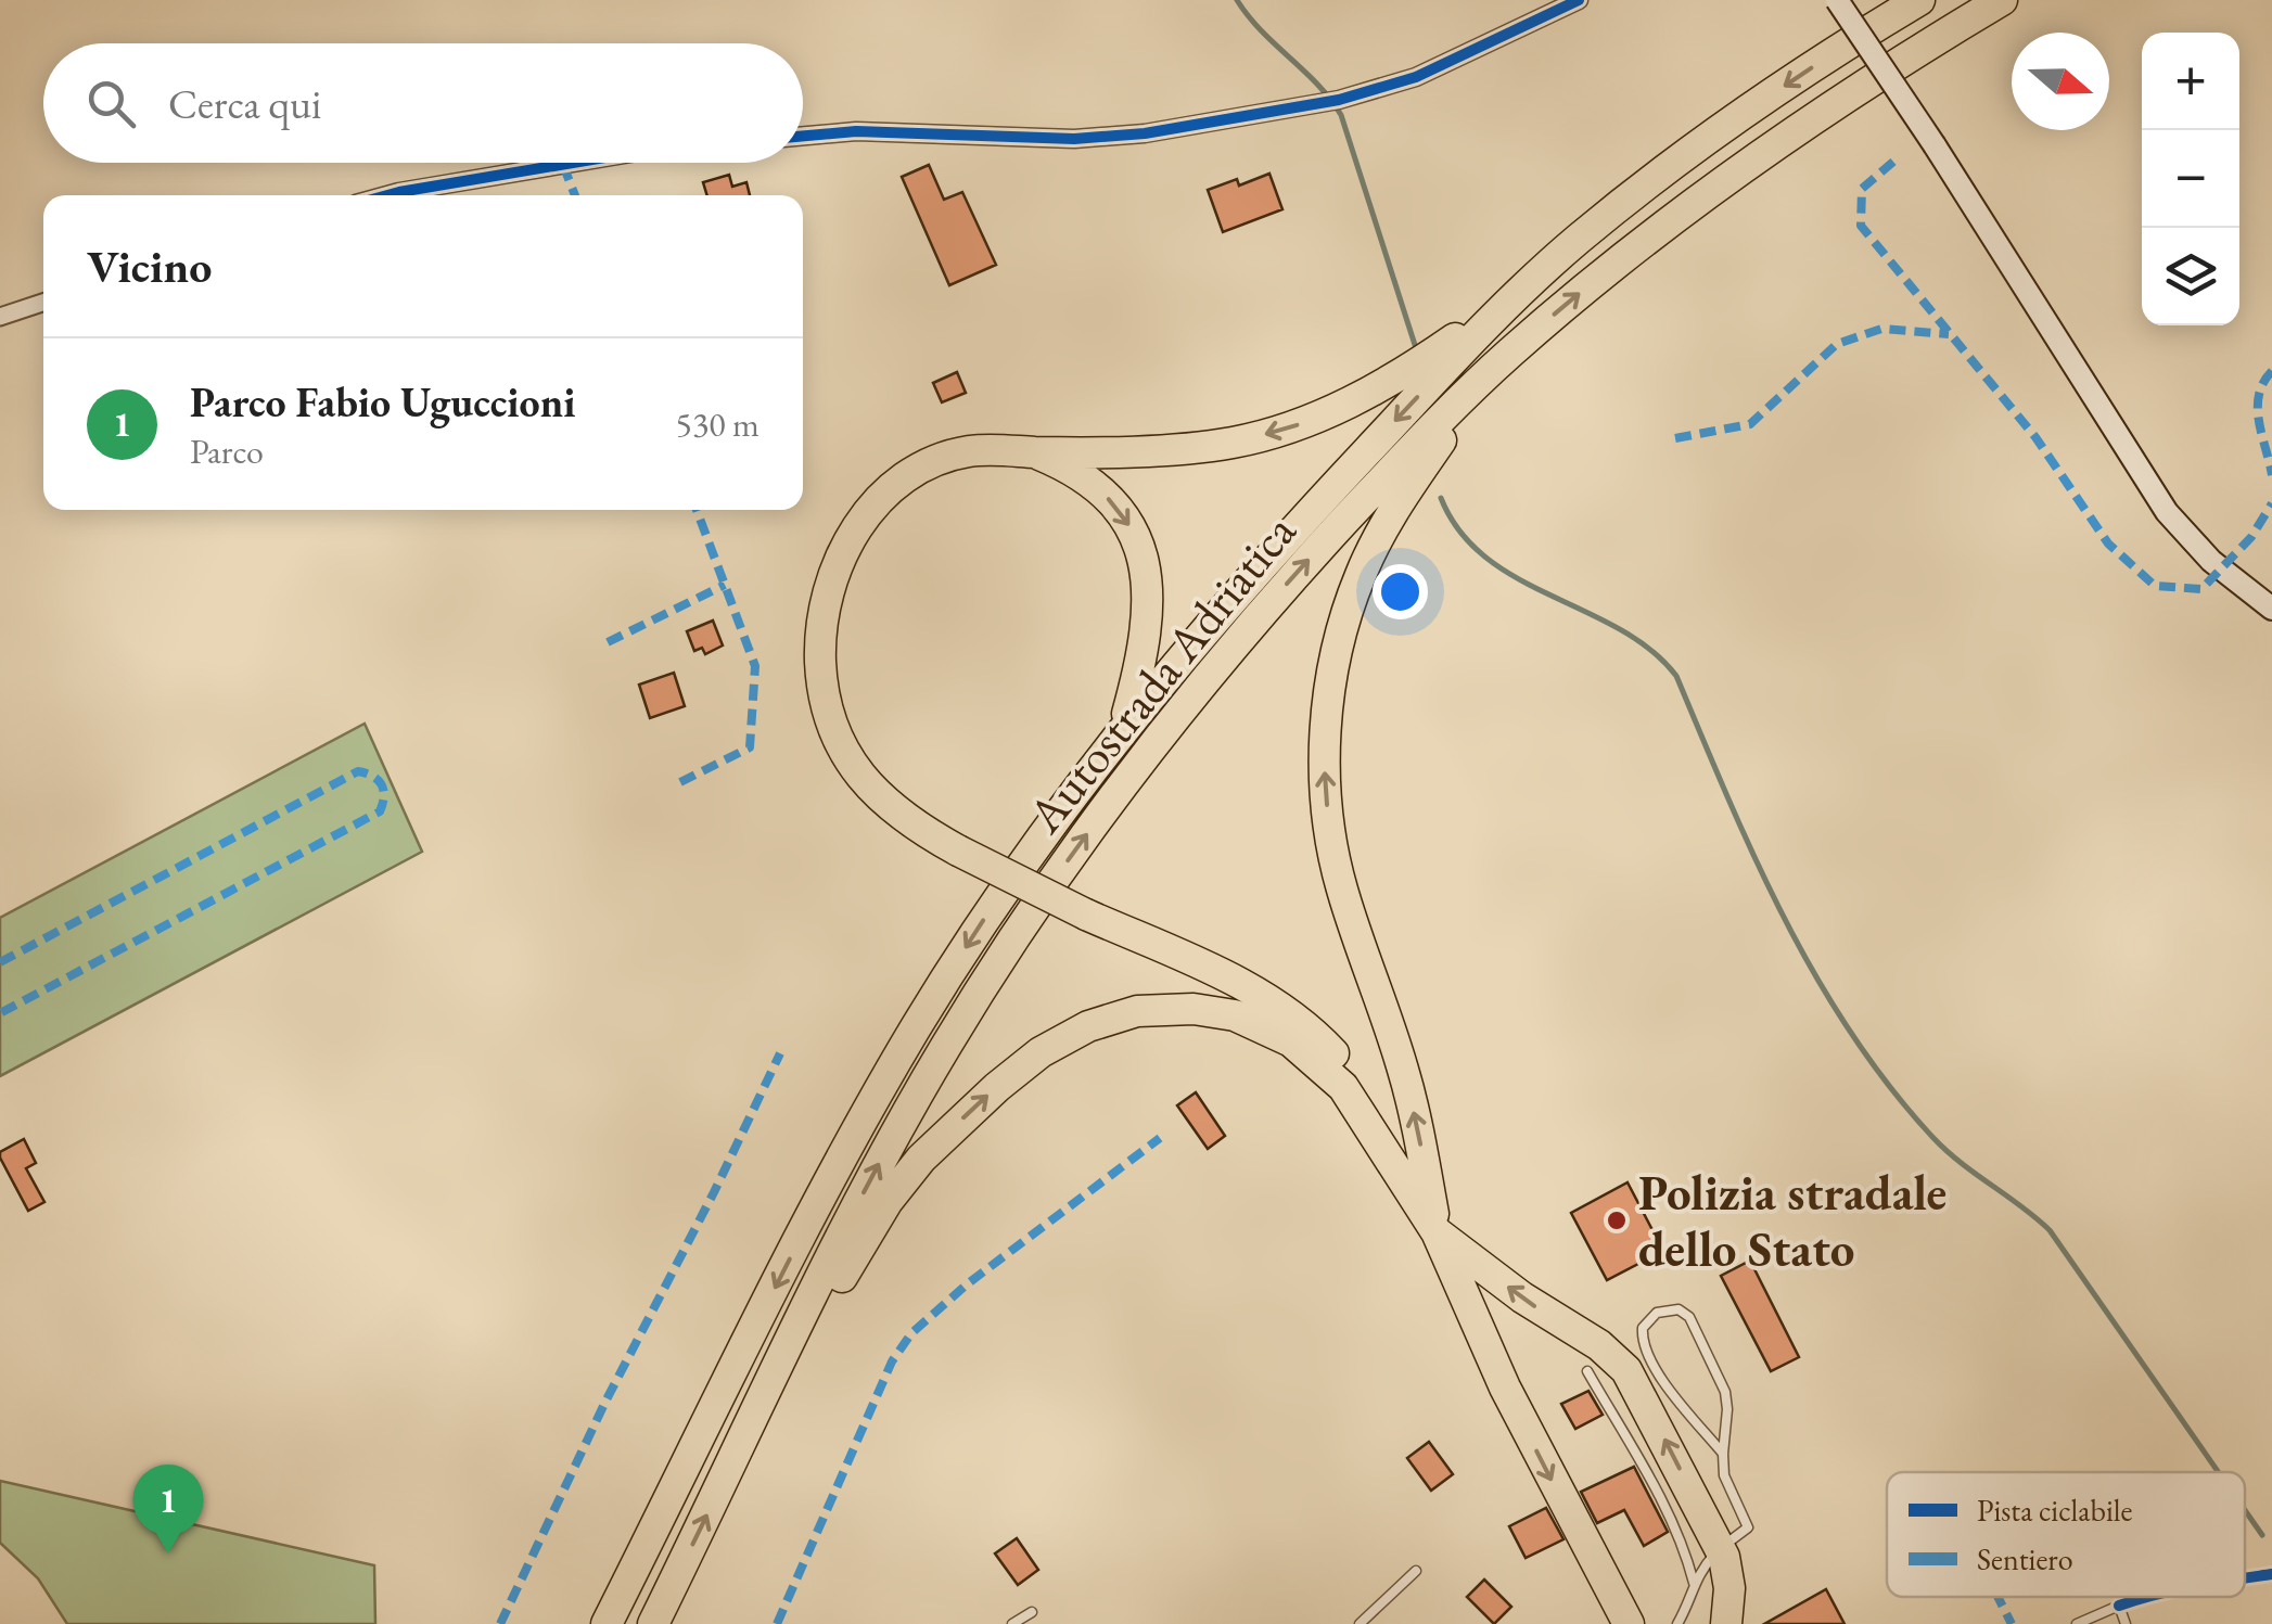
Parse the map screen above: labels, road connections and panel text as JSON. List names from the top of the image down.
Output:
{
  "streets": {
    "highway": ["Autostrada Adriatica"]
  },
  "places": ["Polizia stradale dello Stato"],
  "legend": ["Pista ciclabile", "Sentiero"],
  "north": "right",
  "page": {
    "map_buttons": ["+", "−"],
    "search": "Cerca qui",
    "heading": "Vicino",
    "list": [
      {
        "mark": "1",
        "name": "Parco Fabio Uguccioni",
        "note": "Parco",
        "value": "530 m"
      }
    ],
    "pins": "1"
  }
}
